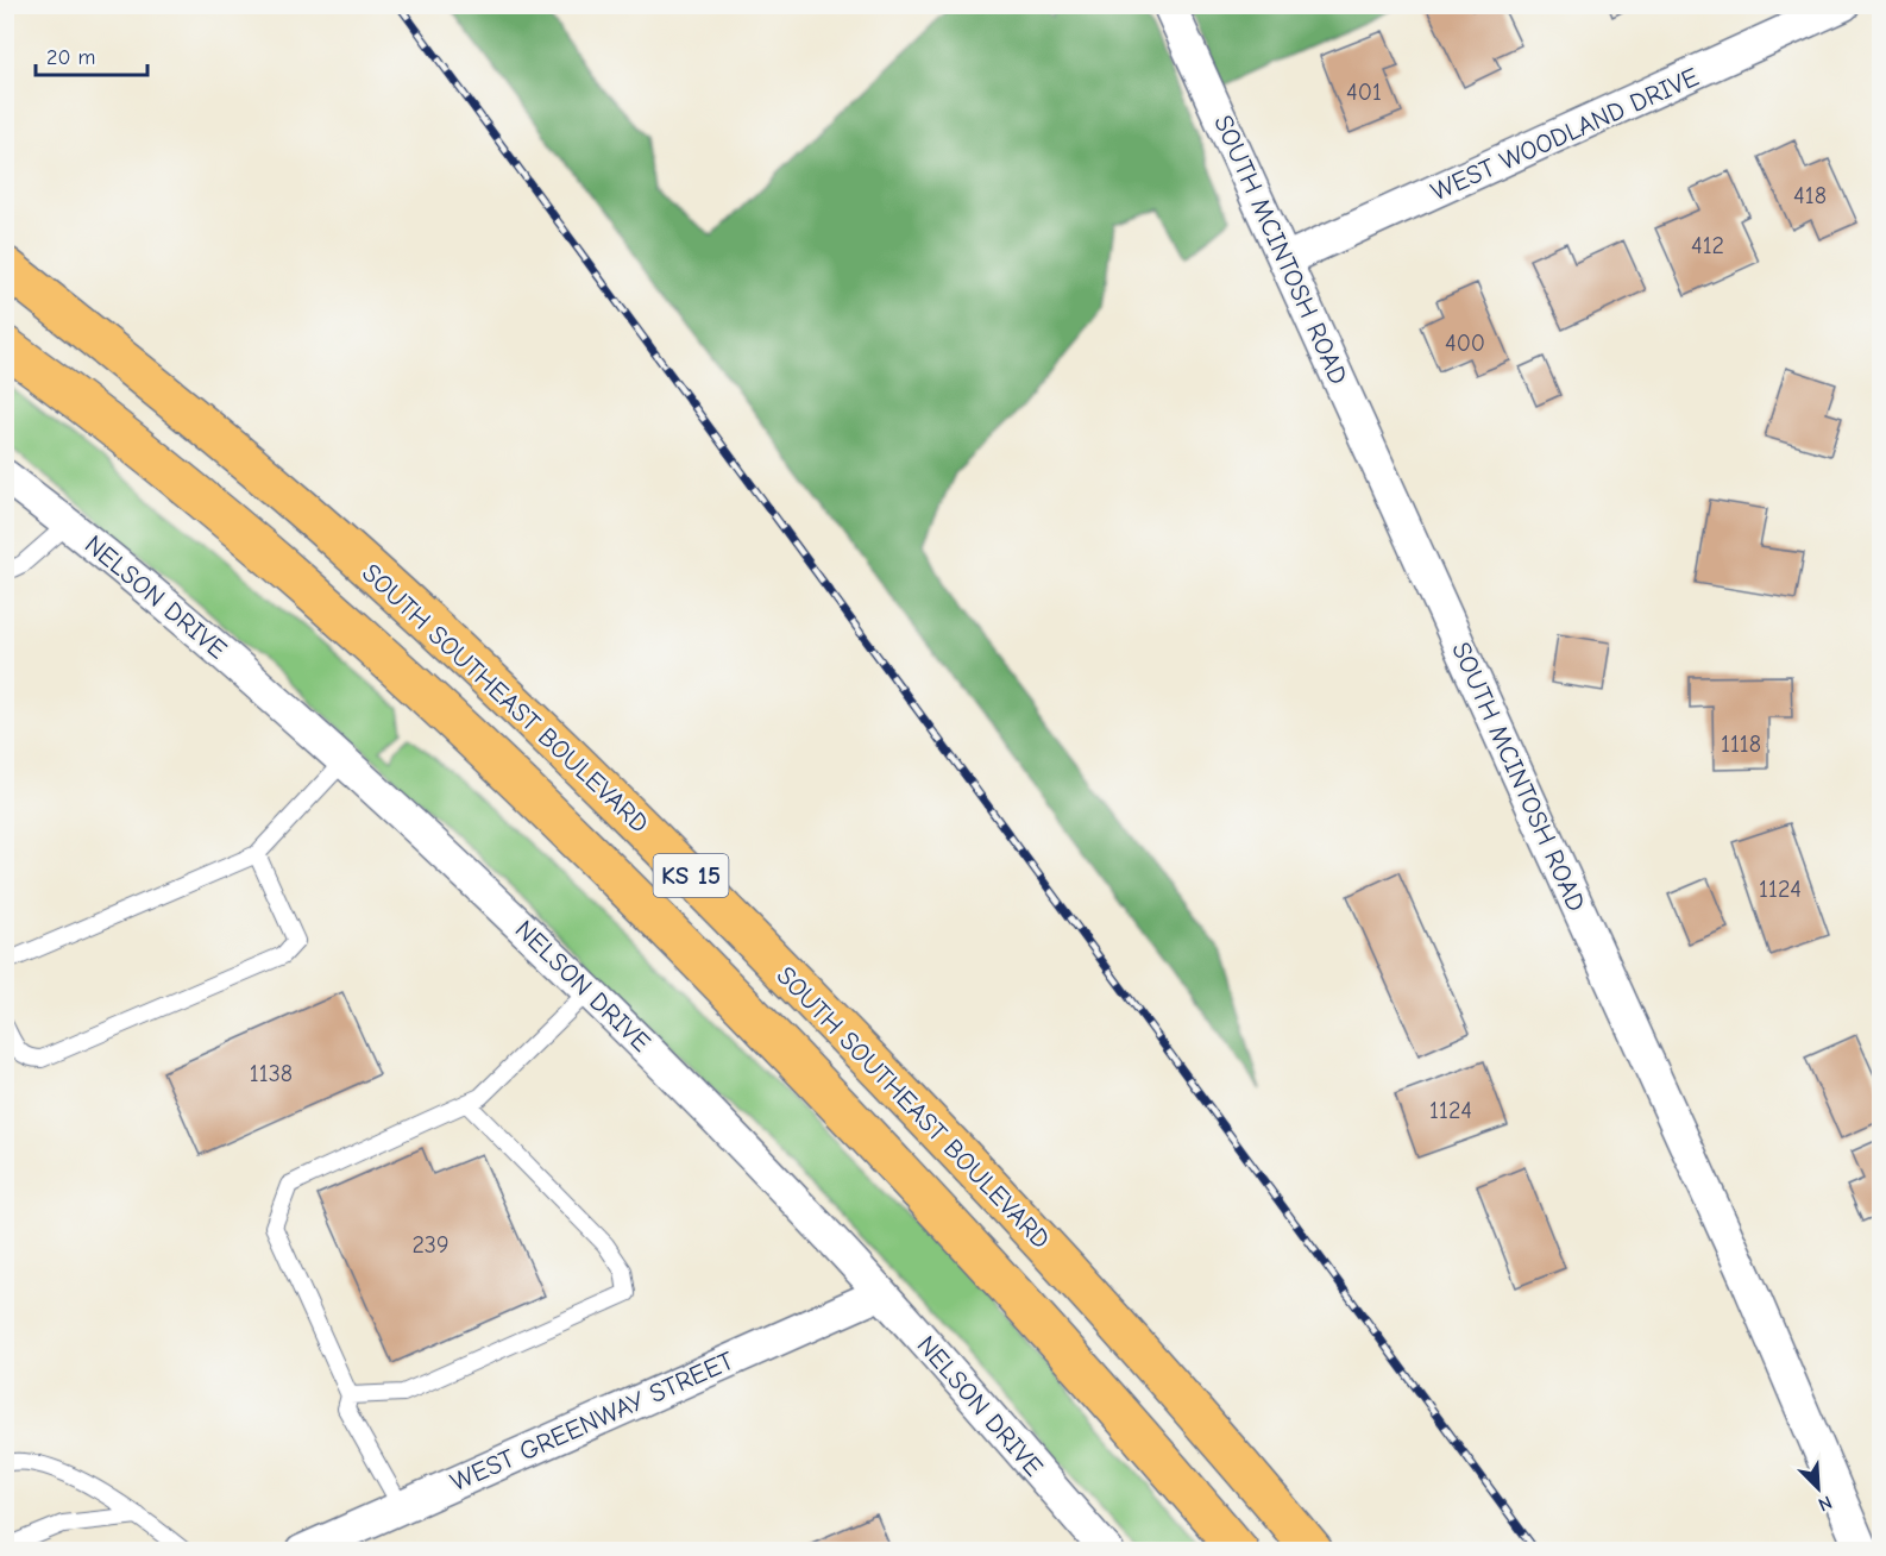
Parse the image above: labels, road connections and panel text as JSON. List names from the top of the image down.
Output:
{
  "streets": {
    "main road": ["SOUTH SOUTHEAST BOULEVARD", "KS 15"],
    "street": [
      "WEST WOODLAND DRIVE",
      "SOUTH MCINTOSH ROAD",
      "NELSON DRIVE",
      "WEST GREENWAY STREET"
    ]
  },
  "crossings": [
    ["WEST WOODLAND DRIVE", "SOUTH MCINTOSH ROAD"],
    ["NELSON DRIVE", "WEST GREENWAY STREET"]
  ],
  "house_numbers": [
    "401",
    "418",
    "412",
    "400",
    "1118",
    "1124",
    "1138",
    "1124",
    "239"
  ],
  "scale_bar": "20 m",
  "north": "bottom right"
}
